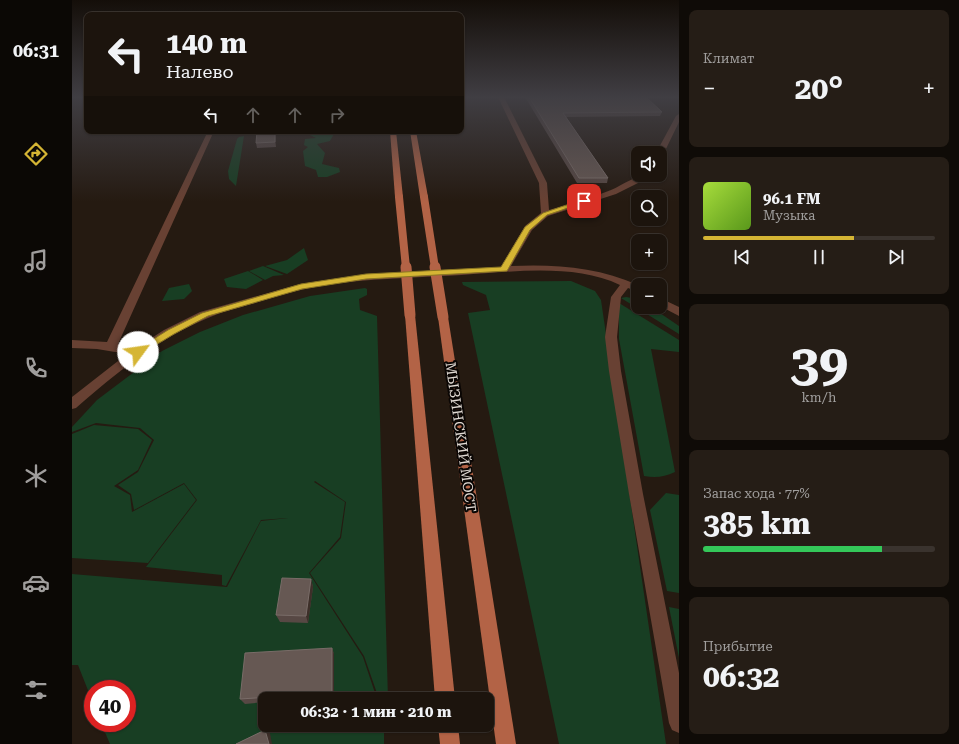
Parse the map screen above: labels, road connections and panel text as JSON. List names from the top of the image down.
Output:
{
  "streets": {
    "main road": ["МЫЗИНСКИЙ МОСТ"]
  },
  "page": {
    "tabs": "06:31",
    "tile": [
      "Климат",
      ["39", "km/h"],
      ["Запас хода · 77%", "385 km"],
      ["Прибытие", "06:32"]
    ],
    "turn": ["140 m", "Налево"],
    "heat": ["−", "20°", "+"],
    "map_buttons": ["+", "−"],
    "song": ["96.1 FM", "Музыка"],
    "limit": "40",
    "trip": "06:32 · 1 мин · 210 m"
  }
}
